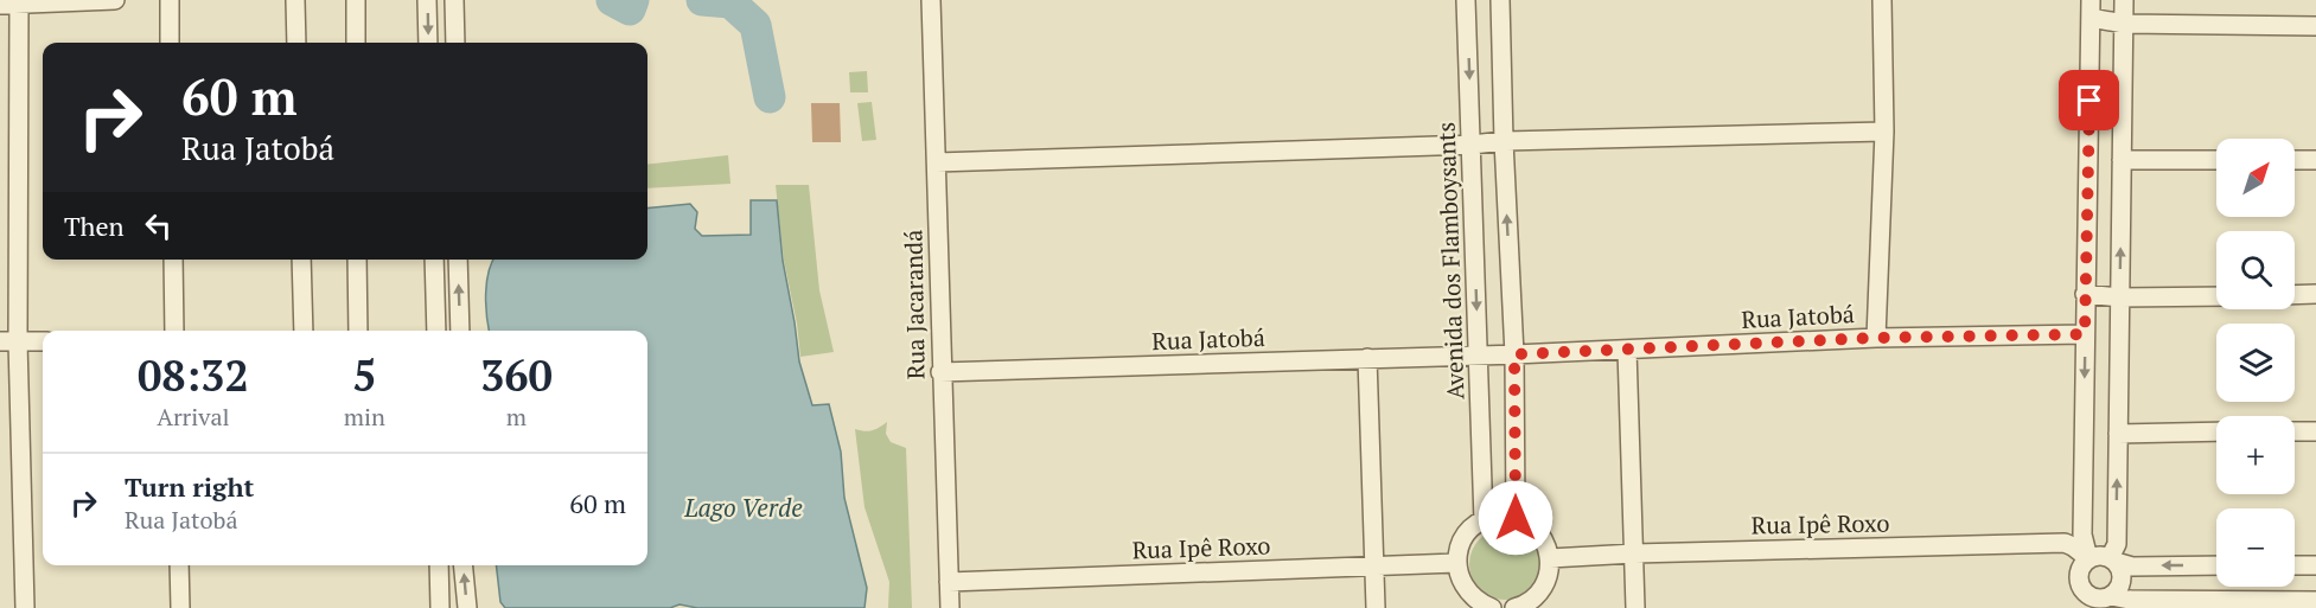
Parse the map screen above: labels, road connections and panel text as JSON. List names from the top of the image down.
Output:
{
  "streets": {
    "street": [
      "Avenida dos Flamboysants",
      "Rua Jacarandá",
      "Rua Jatobá",
      "Rua Ipê Roxo"
    ]
  },
  "crossings": [
    ["Avenida dos Flamboysants", "Rua Jatobá"],
    ["Rua Jacarandá", "Rua Jatobá"],
    ["Rua Jacarandá", "Rua Ipê Roxo"]
  ],
  "water": ["Lago Verde"],
  "north": "top right",
  "page": {
    "turn": ["60 m", "Rua Jatobá"],
    "map_buttons": ["+", "−"],
    "then": "Then",
    "eta": [
      "08:32",
      "Arrival",
      "5",
      "min",
      "360",
      "m"
    ],
    "list": [
      {
        "name": "Turn right",
        "note": "Rua Jatobá",
        "value": "60 m"
      }
    ]
  }
}
